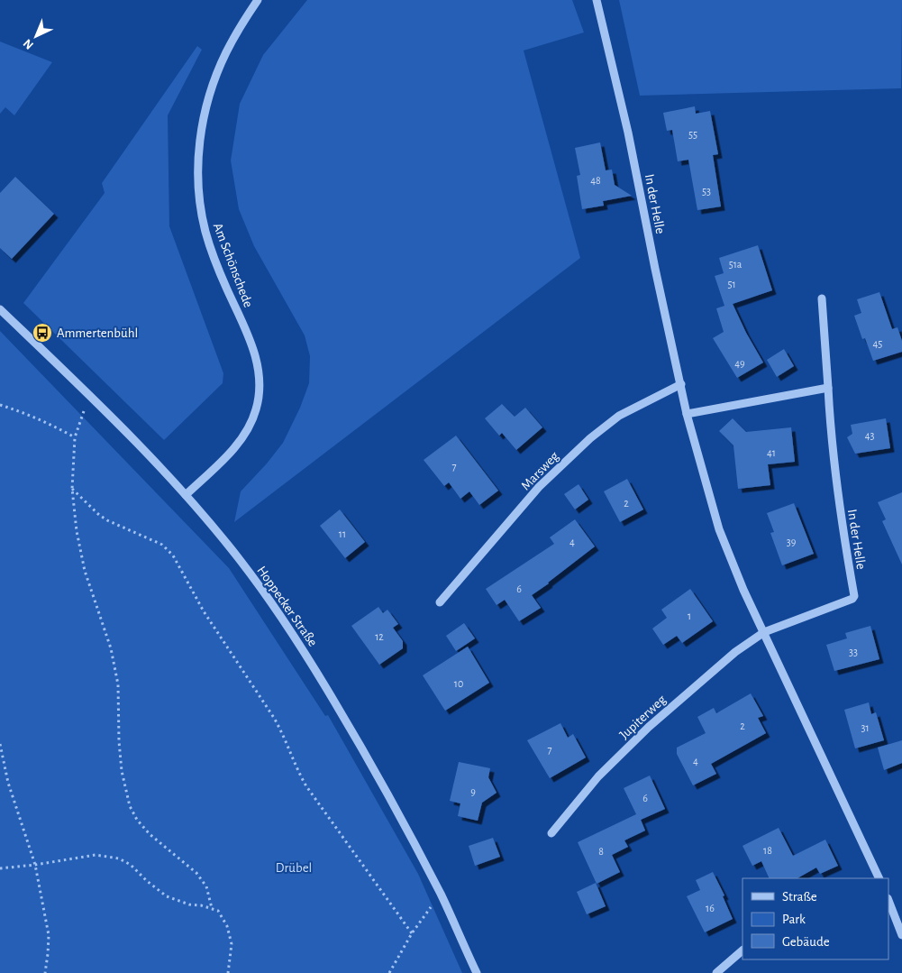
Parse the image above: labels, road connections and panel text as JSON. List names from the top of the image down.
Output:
{
  "streets": {
    "street": [
      "In der Helle",
      "Am Schönschede",
      "Marsweg",
      "Hoppecker Straße",
      "Jupiterweg"
    ]
  },
  "crossings": [
    ["In der Helle", "Marsweg"],
    ["In der Helle", "Jupiterweg"],
    ["Am Schönschede", "Hoppecker Straße"]
  ],
  "parks": ["Drübel"],
  "places": {
    "bus stop": ["Ammertenbühl"]
  },
  "house_numbers": [
    "55",
    "48",
    "53",
    "51a",
    "51",
    "45",
    "49",
    "43",
    "41",
    "7",
    "2",
    "11",
    "4",
    "39",
    "6",
    "1",
    "12",
    "33",
    "10",
    "2",
    "31",
    "7",
    "4",
    "9",
    "6",
    "18",
    "8",
    "16"
  ],
  "legend": ["Straße", "Park", "Gebäude"],
  "north": "bottom left"
}
